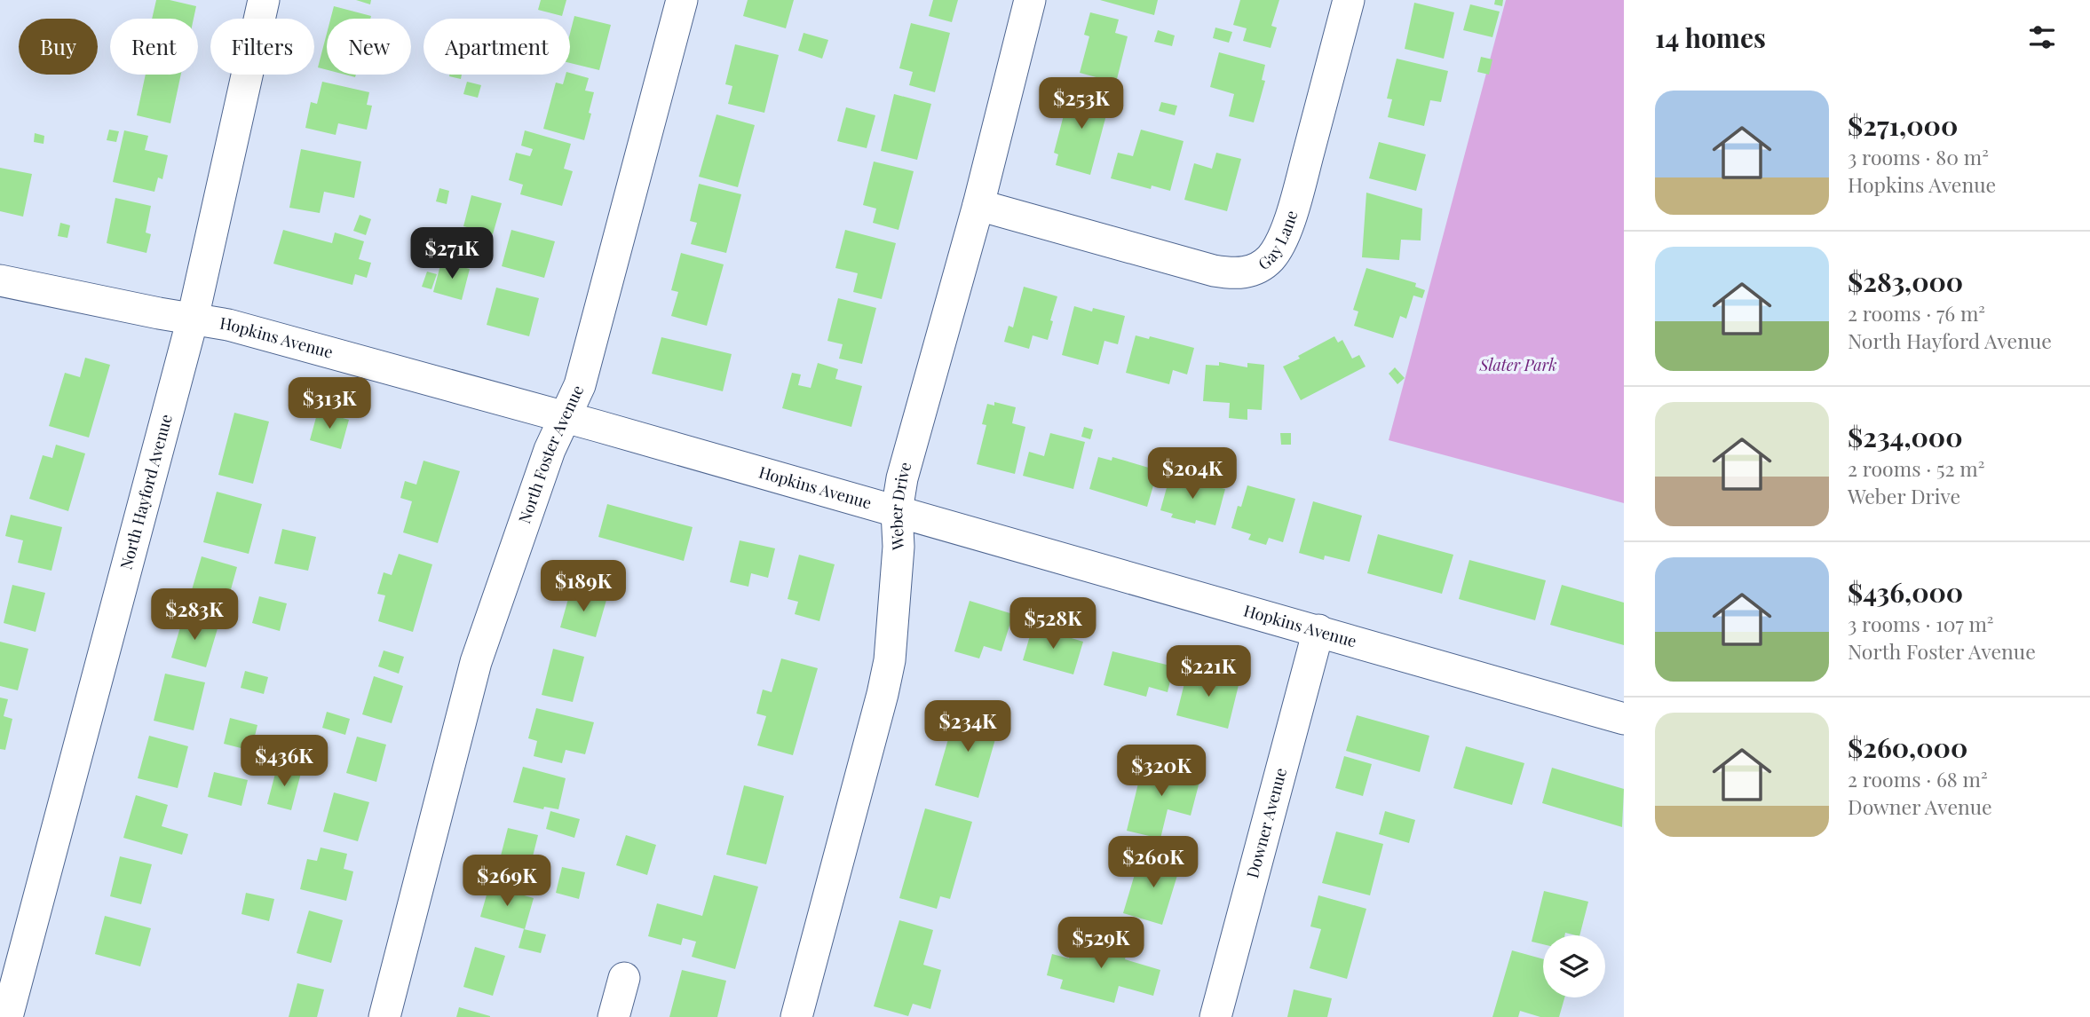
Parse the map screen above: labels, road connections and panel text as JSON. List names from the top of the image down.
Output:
{
  "streets": {
    "street": [
      "Gay Lane",
      "Hopkins Avenue",
      "North Foster Avenue",
      "North Hayford Avenue",
      "Weber Drive",
      "Downer Avenue"
    ]
  },
  "crossings": [
    ["Gay Lane", "Weber Drive"],
    ["Hopkins Avenue", "North Foster Avenue"],
    ["Hopkins Avenue", "North Hayford Avenue"],
    ["Hopkins Avenue", "Weber Drive"],
    ["Hopkins Avenue", "Downer Avenue"]
  ],
  "parks": ["Slater Park"],
  "page": {
    "heading": "14 homes",
    "chip": [
      "Buy",
      "Rent",
      "Filters",
      "New",
      "Apartment"
    ],
    "list": [
      {
        "name": "$271,000",
        "note": "3 rooms · 80 m² · Hopkins Avenue"
      },
      {
        "name": "$283,000",
        "note": "2 rooms · 76 m² · North Hayford Avenue"
      },
      {
        "name": "$234,000",
        "note": "2 rooms · 52 m² · Weber Drive"
      },
      {
        "name": "$436,000",
        "note": "3 rooms · 107 m² · North Foster Avenue"
      },
      {
        "name": "$260,000",
        "note": "2 rooms · 68 m² · Downer Avenue"
      }
    ],
    "price": [
      "$253K",
      "$271K",
      "$313K",
      "$204K",
      "$189K",
      "$283K",
      "$528K",
      "$221K",
      "$234K",
      "$436K",
      "$320K",
      "$260K",
      "$269K",
      "$529K"
    ]
  }
}
